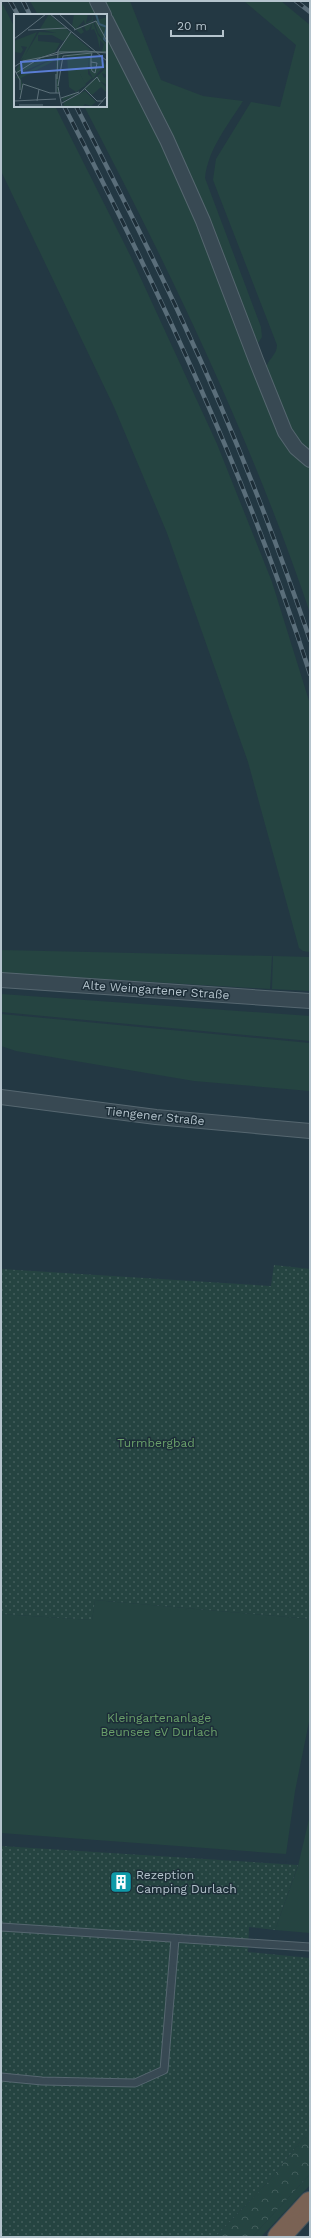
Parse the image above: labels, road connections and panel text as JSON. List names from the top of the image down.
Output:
{
  "streets": {
    "street": ["Alte Weingartener Straße", "Tiengener Straße"]
  },
  "parks": ["Turmbergbad", "Kleingartenanlage Beunsee eV Durlach"],
  "places": {
    "building": ["Rezeption Camping Durlach"]
  },
  "scale_bar": "20 m"
}
